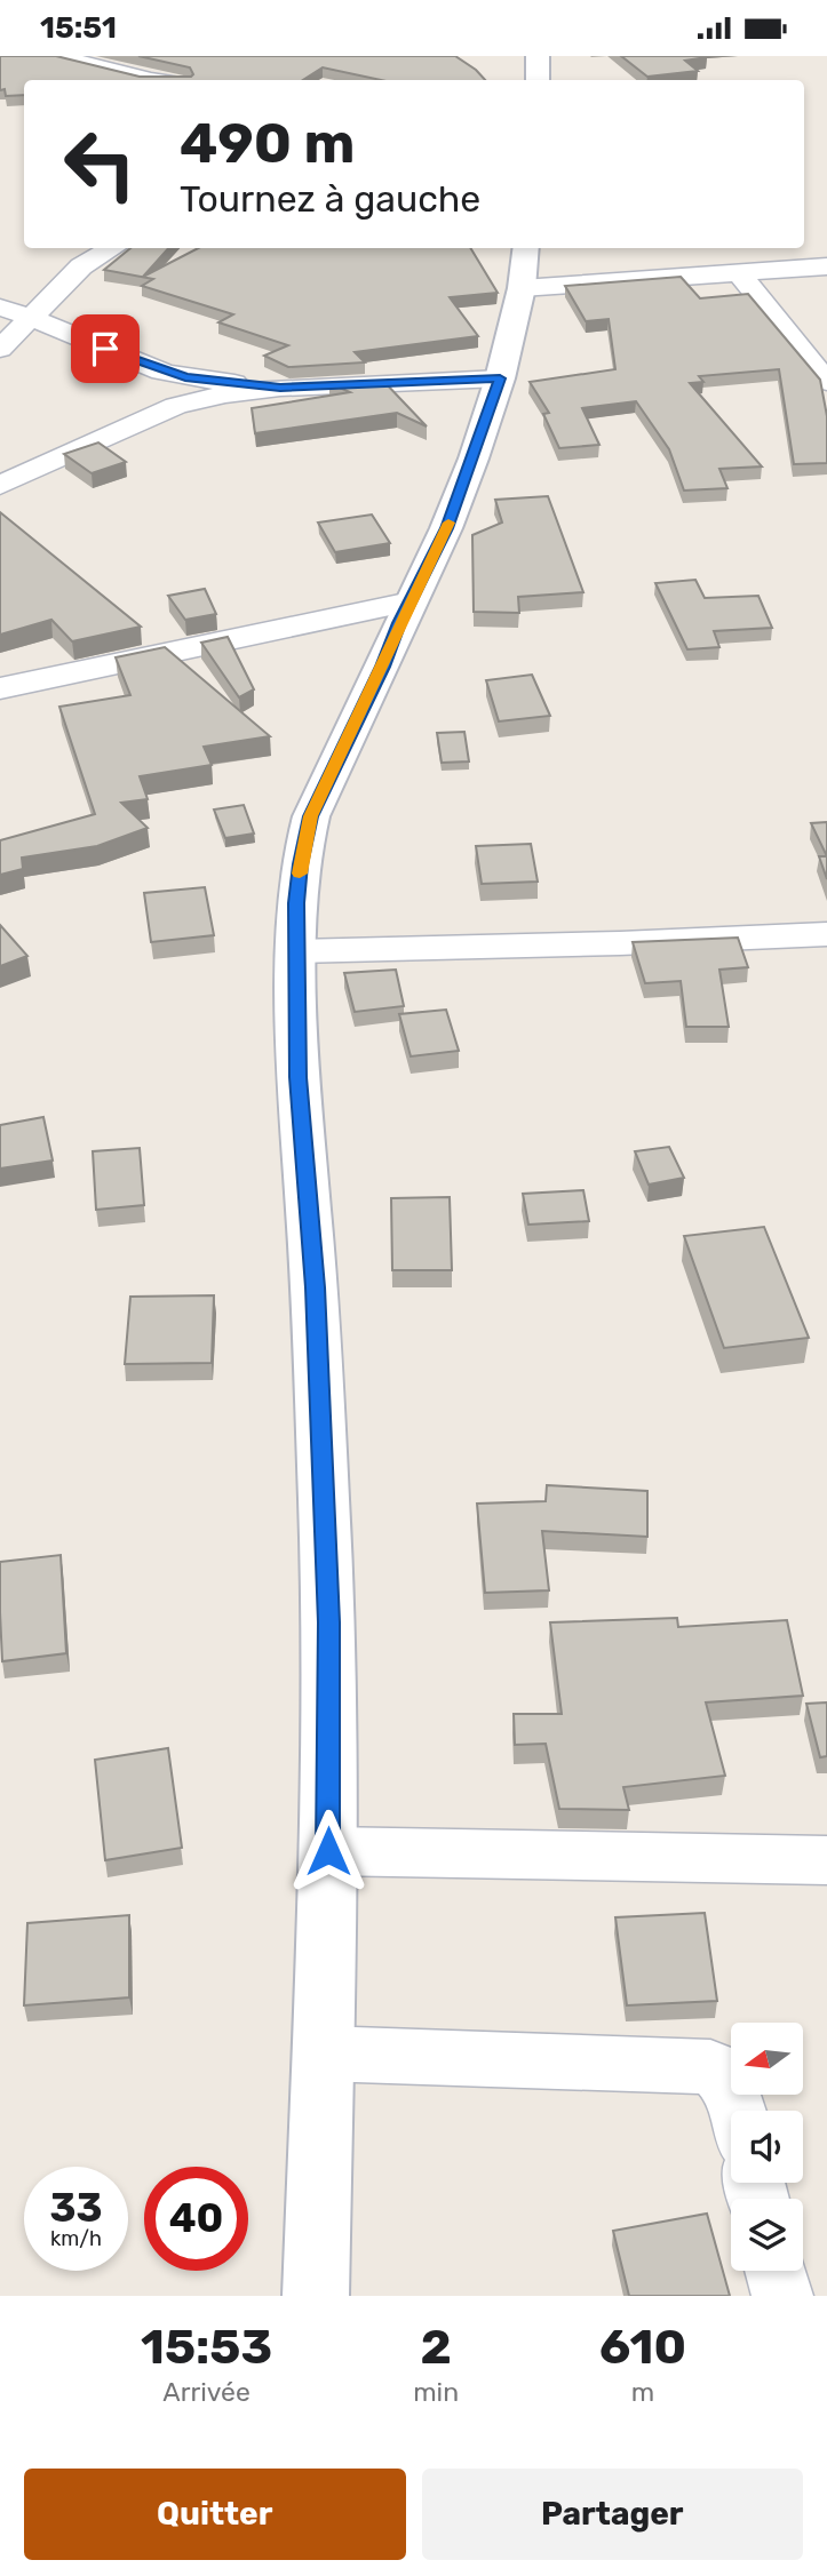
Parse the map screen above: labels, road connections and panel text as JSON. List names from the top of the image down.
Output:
{
  "north": "left",
  "page": {
    "status": "15:51",
    "turn": ["490 m", "Tournez à gauche"],
    "speed": "33 km/h",
    "limit": "40",
    "eta": [
      "15:53",
      "Arrivée",
      "2",
      "min",
      "610",
      "m"
    ],
    "buttons": ["Quitter", "Partager"]
  }
}
